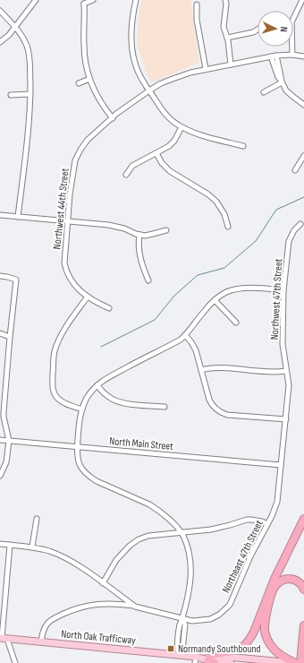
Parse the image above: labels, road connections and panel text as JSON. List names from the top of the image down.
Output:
{
  "streets": {
    "main road": ["North Oak Trafficway"],
    "street": [
      "Northwest 44th Street",
      "Northwest 47th Street",
      "North Main Street",
      "Northeast 47th Street"
    ]
  },
  "crossings": [
    ["Northwest 47th Street", "North Main Street"],
    ["Northwest 47th Street", "Northeast 47th Street"],
    ["North Main Street", "Northeast 47th Street"]
  ],
  "places": {
    "transit": ["Normandy Southbound"]
  },
  "north": "right"
}
